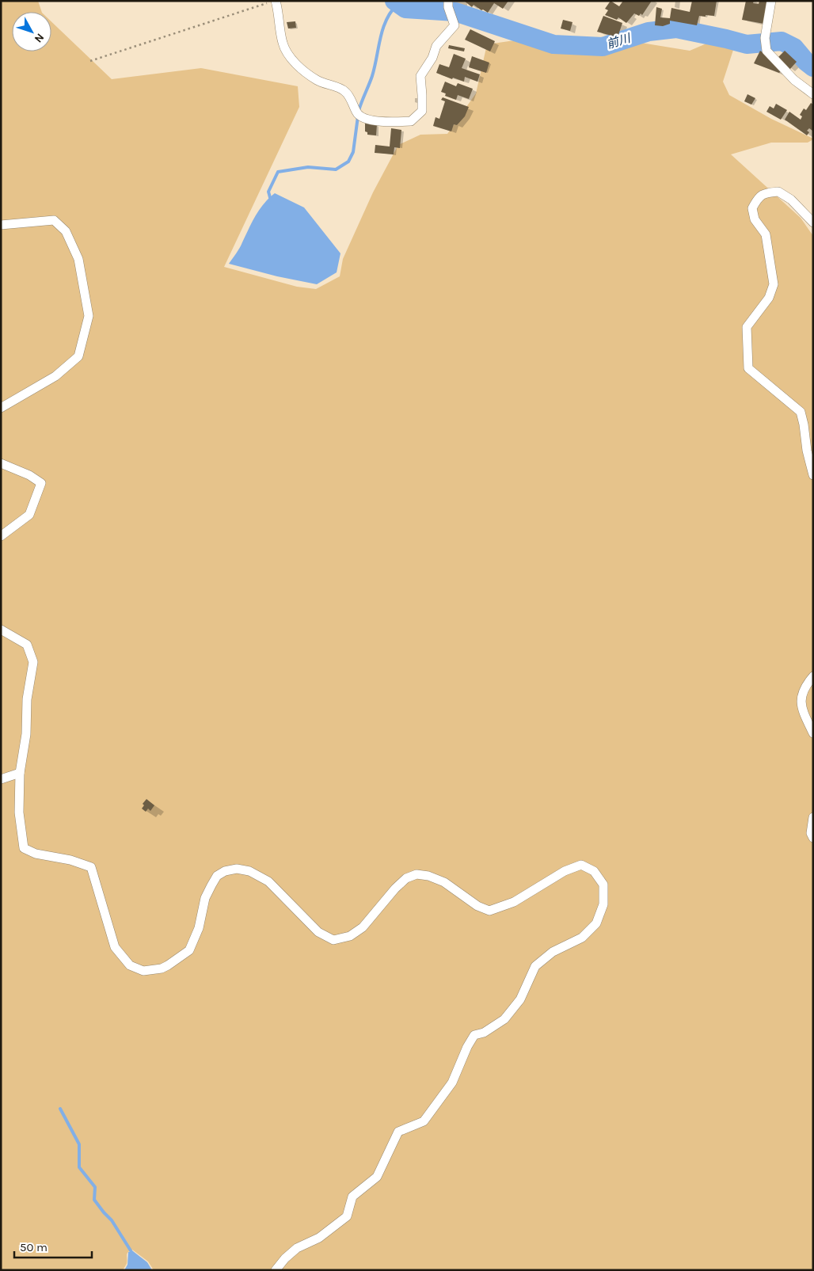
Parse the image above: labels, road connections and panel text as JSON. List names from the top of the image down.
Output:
{
  "water": ["前川"],
  "scale_bar": "50 m",
  "north": "bottom right"
}
